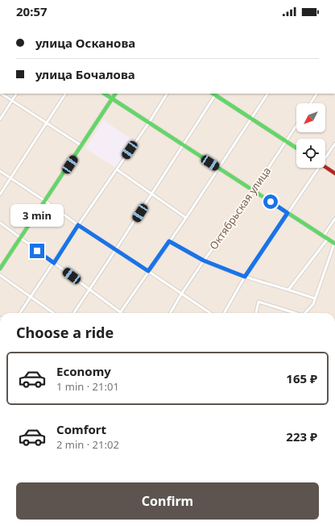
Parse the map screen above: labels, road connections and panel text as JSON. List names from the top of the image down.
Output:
{
  "streets": {
    "street": ["Октябрьская улица"]
  },
  "north": "bottom left",
  "page": {
    "status": "20:57",
    "banner": ["улица Осканова", "улица Бочалова"],
    "bubble": "3 min",
    "heading": "Choose a ride",
    "list": [
      {
        "name": "Economy",
        "note": "1 min · 21:01",
        "value": "165 ₽"
      },
      {
        "name": "Comfort",
        "note": "2 min · 21:02",
        "value": "223 ₽"
      }
    ],
    "buttons": "Confirm"
  }
}
